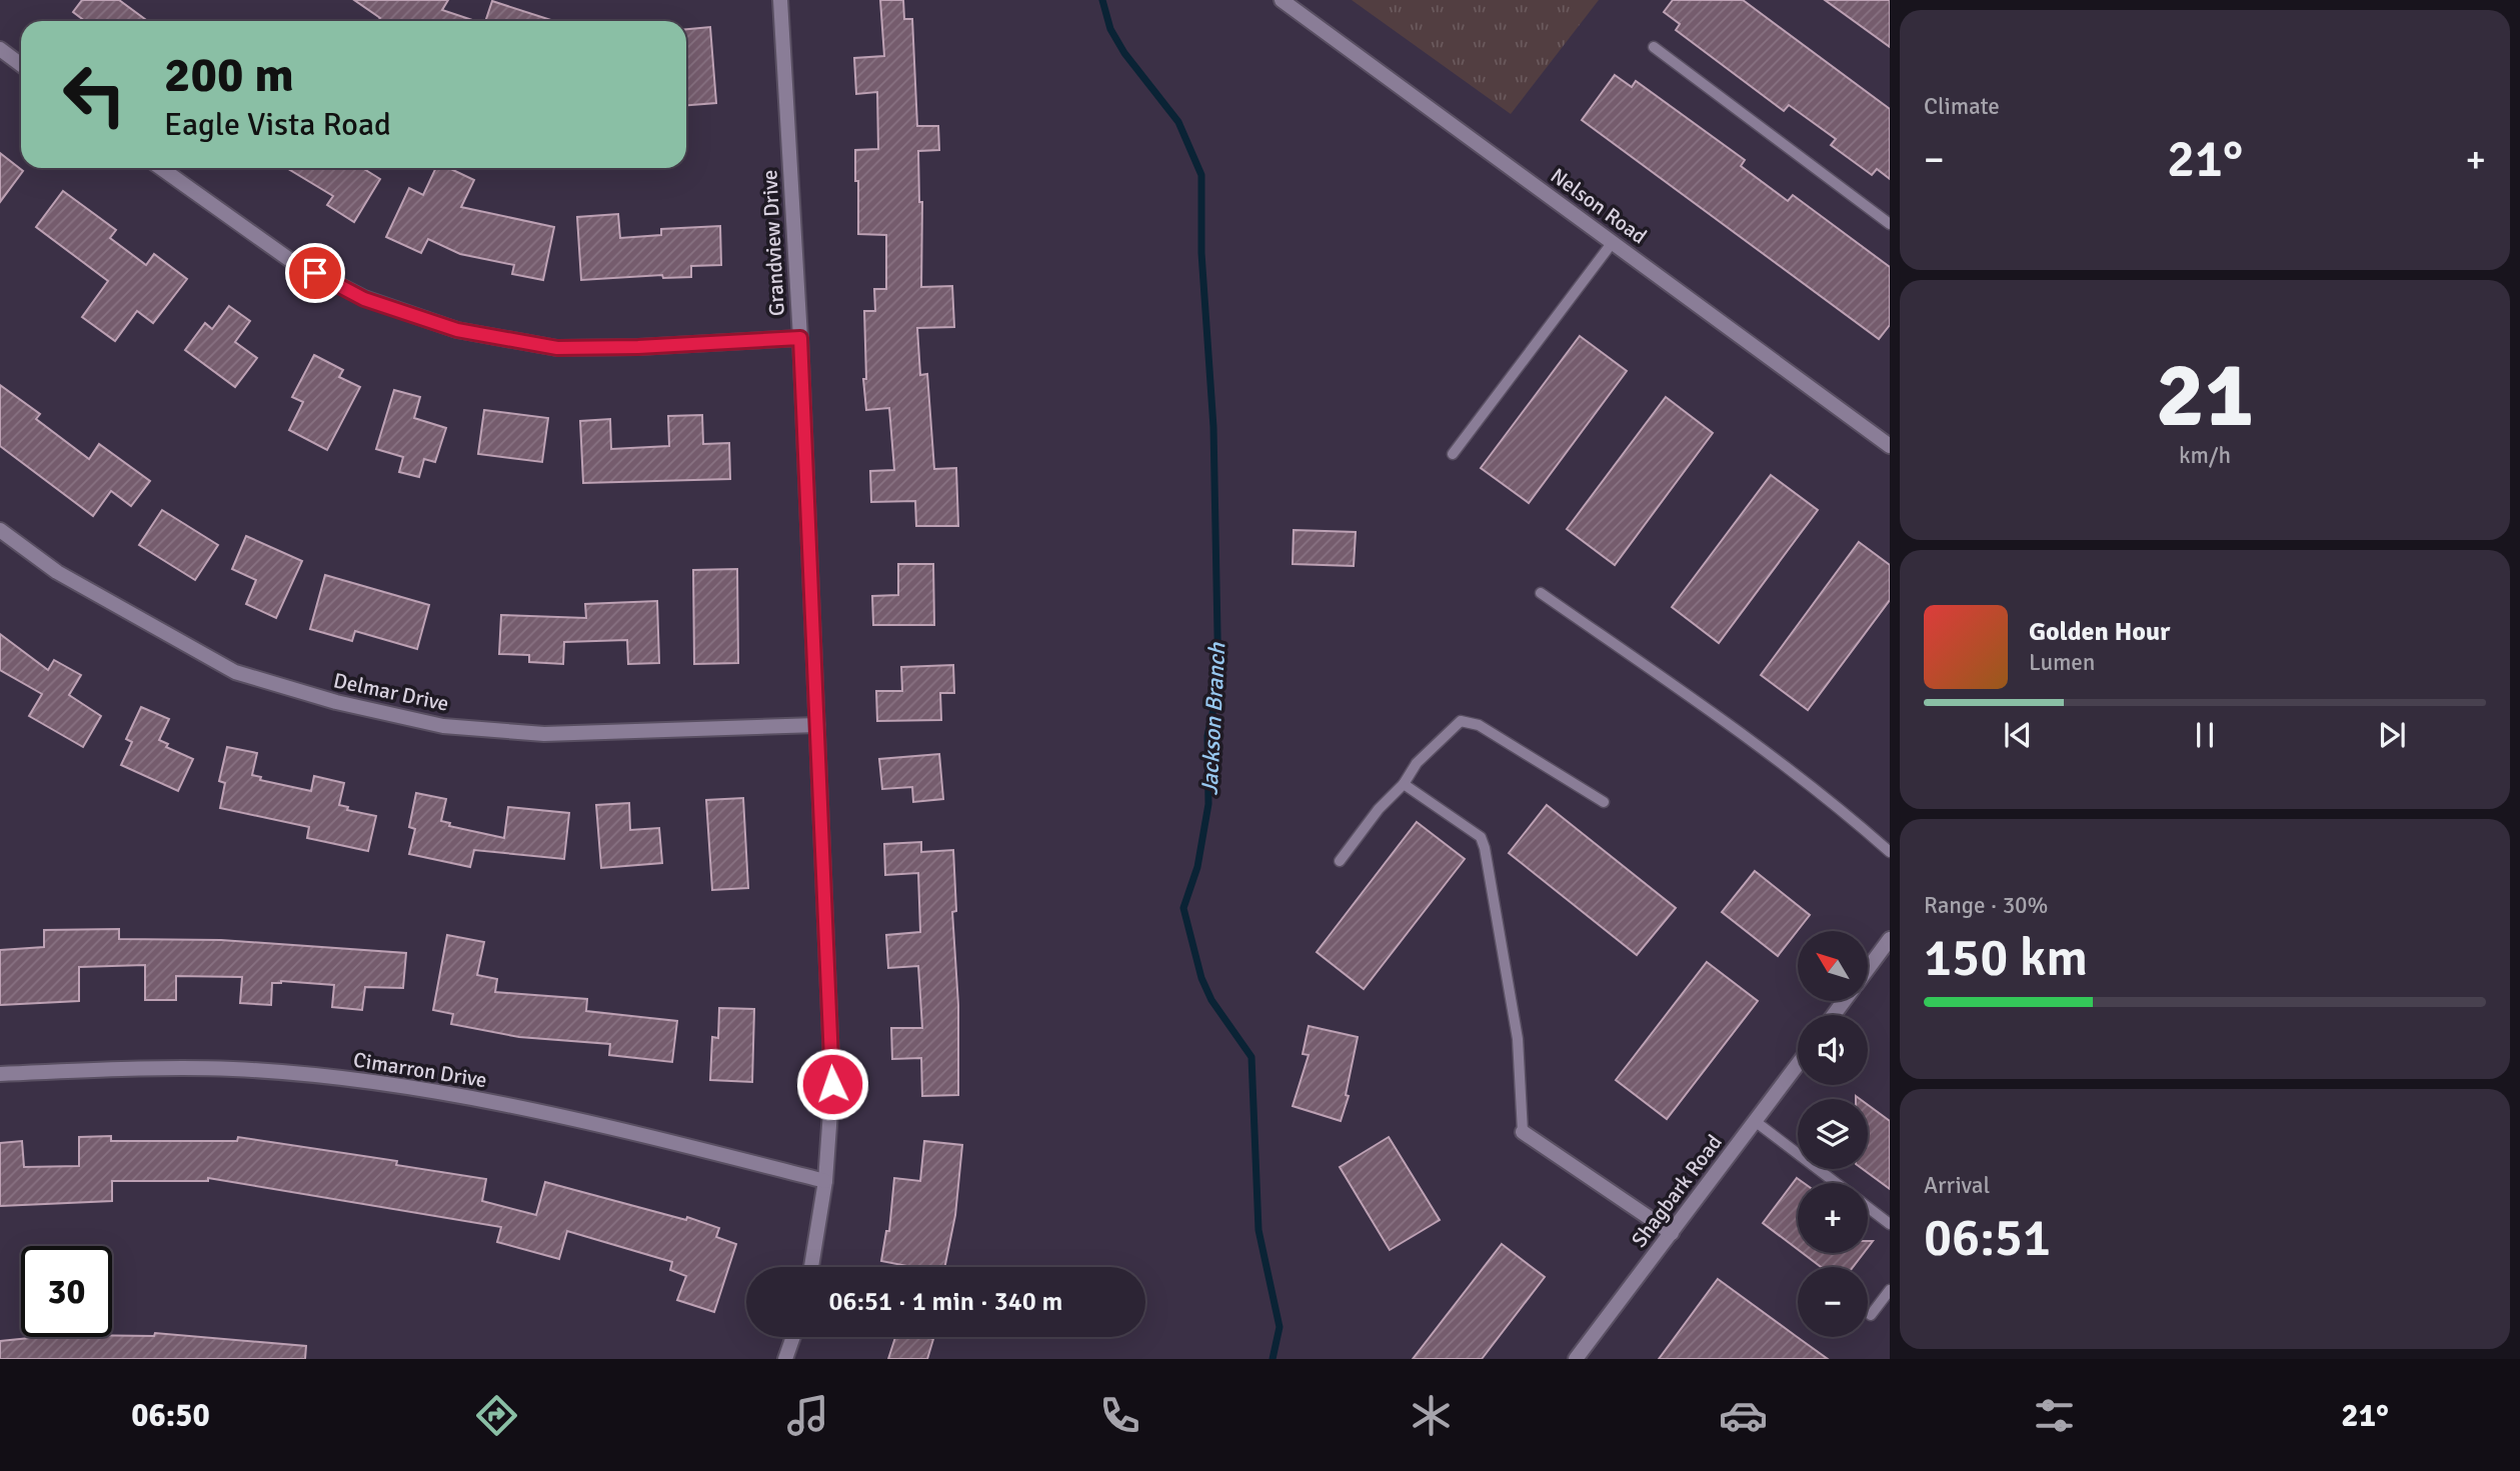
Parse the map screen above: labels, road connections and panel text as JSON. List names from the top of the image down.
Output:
{
  "streets": {
    "street": [
      "Nelson Road",
      "Grandview Drive",
      "Delmar Drive",
      "Cimarron Drive",
      "Shagbark Road"
    ]
  },
  "crossings": [
    ["Grandview Drive", "Delmar Drive"],
    ["Grandview Drive", "Cimarron Drive"]
  ],
  "water": ["Jackson Branch"],
  "north": "top left",
  "page": {
    "tile": [
      "Climate",
      ["21", "km/h"],
      ["Range · 30%", "150 km"],
      ["Arrival", "06:51"]
    ],
    "turn": ["200 m", "Eagle Vista Road"],
    "heat": ["−", "21°", "+"],
    "song": ["Golden Hour", "Lumen"],
    "map_buttons": ["+", "−"],
    "limit": "30",
    "trip": "06:51 · 1 min · 340 m",
    "tabs": ["06:50", "21°"]
  }
}
